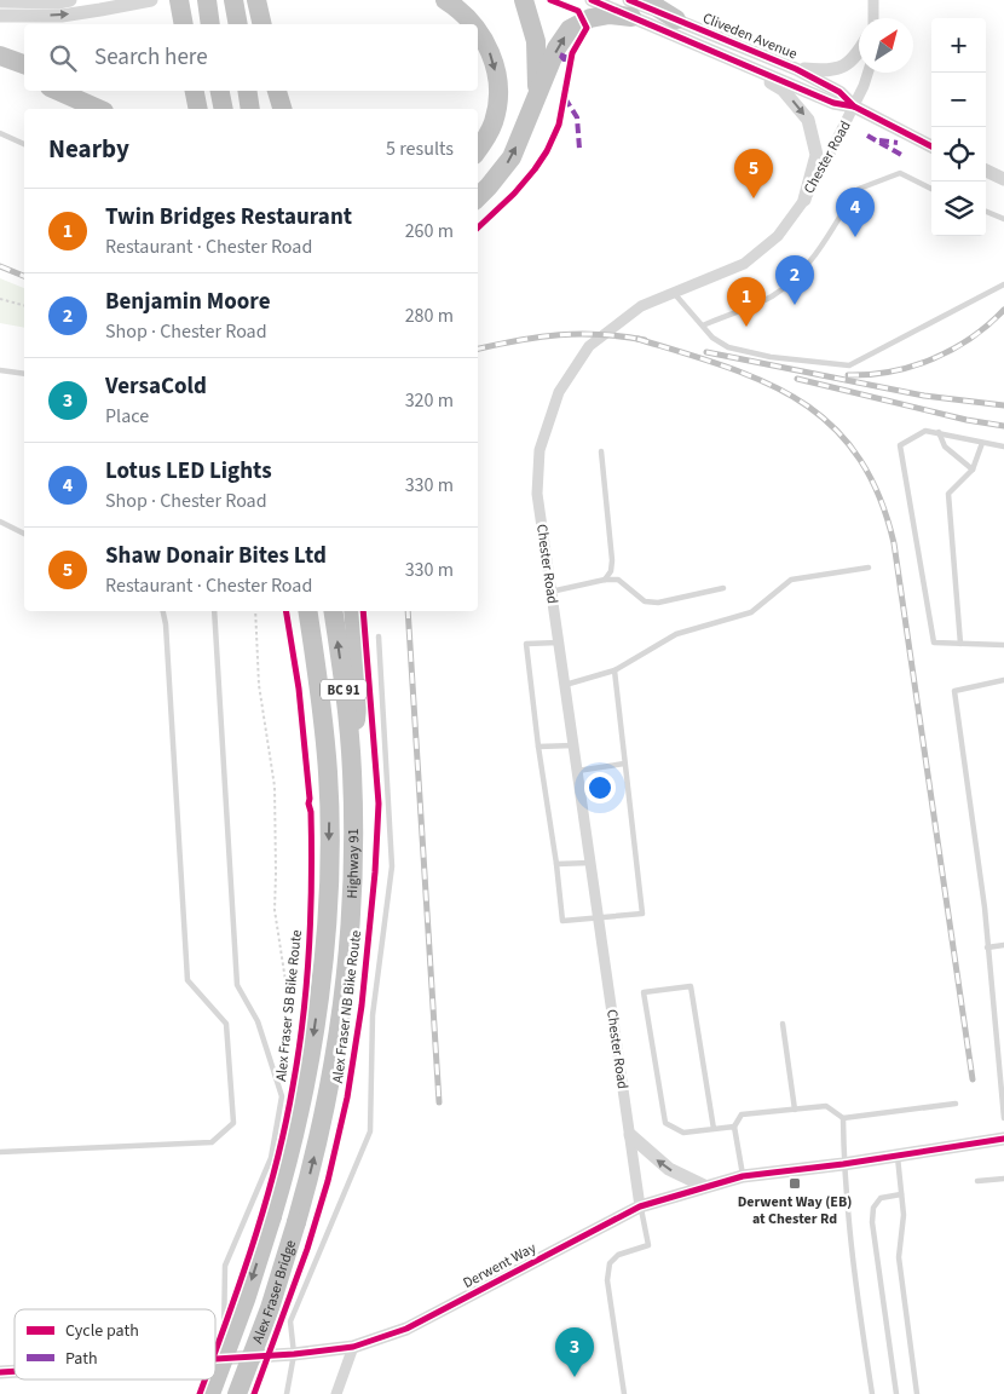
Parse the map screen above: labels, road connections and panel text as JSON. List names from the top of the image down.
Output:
{
  "streets": {
    "highway": ["BC 91", "Highway 91", "Alex Fraser Bridge"],
    "street": ["Cliveden Avenue", "Chester Road", "Derwent Way"],
    "cycle path": ["Alex Fraser SB Bike Route", "Alex Fraser NB Bike Route"]
  },
  "crossings": [
    ["Cliveden Avenue", "Chester Road"],
    ["Chester Road", "Derwent Way"],
    ["BC 91", "Highway 91"],
    ["Highway 91", "Alex Fraser Bridge"]
  ],
  "places": {
    "transit": ["Derwent Way (EB) at Chester Rd"]
  },
  "legend": ["Cycle path", "Path"],
  "north": "top right",
  "page": {
    "map_buttons": ["+", "−"],
    "search": "Search here",
    "heading": ["Nearby", "5 results"],
    "pins": [
      "5",
      "4",
      "2",
      "1",
      "3"
    ],
    "list": [
      {
        "mark": "1",
        "name": "Twin Bridges Restaurant",
        "note": "Restaurant · Chester Road",
        "value": "260 m"
      },
      {
        "mark": "2",
        "name": "Benjamin Moore",
        "note": "Shop · Chester Road",
        "value": "280 m"
      },
      {
        "mark": "3",
        "name": "VersaCold",
        "note": "Place",
        "value": "320 m"
      },
      {
        "mark": "4",
        "name": "Lotus LED Lights",
        "note": "Shop · Chester Road",
        "value": "330 m"
      },
      {
        "mark": "5",
        "name": "Shaw Donair Bites Ltd",
        "note": "Restaurant · Chester Road",
        "value": "330 m"
      }
    ]
  }
}
